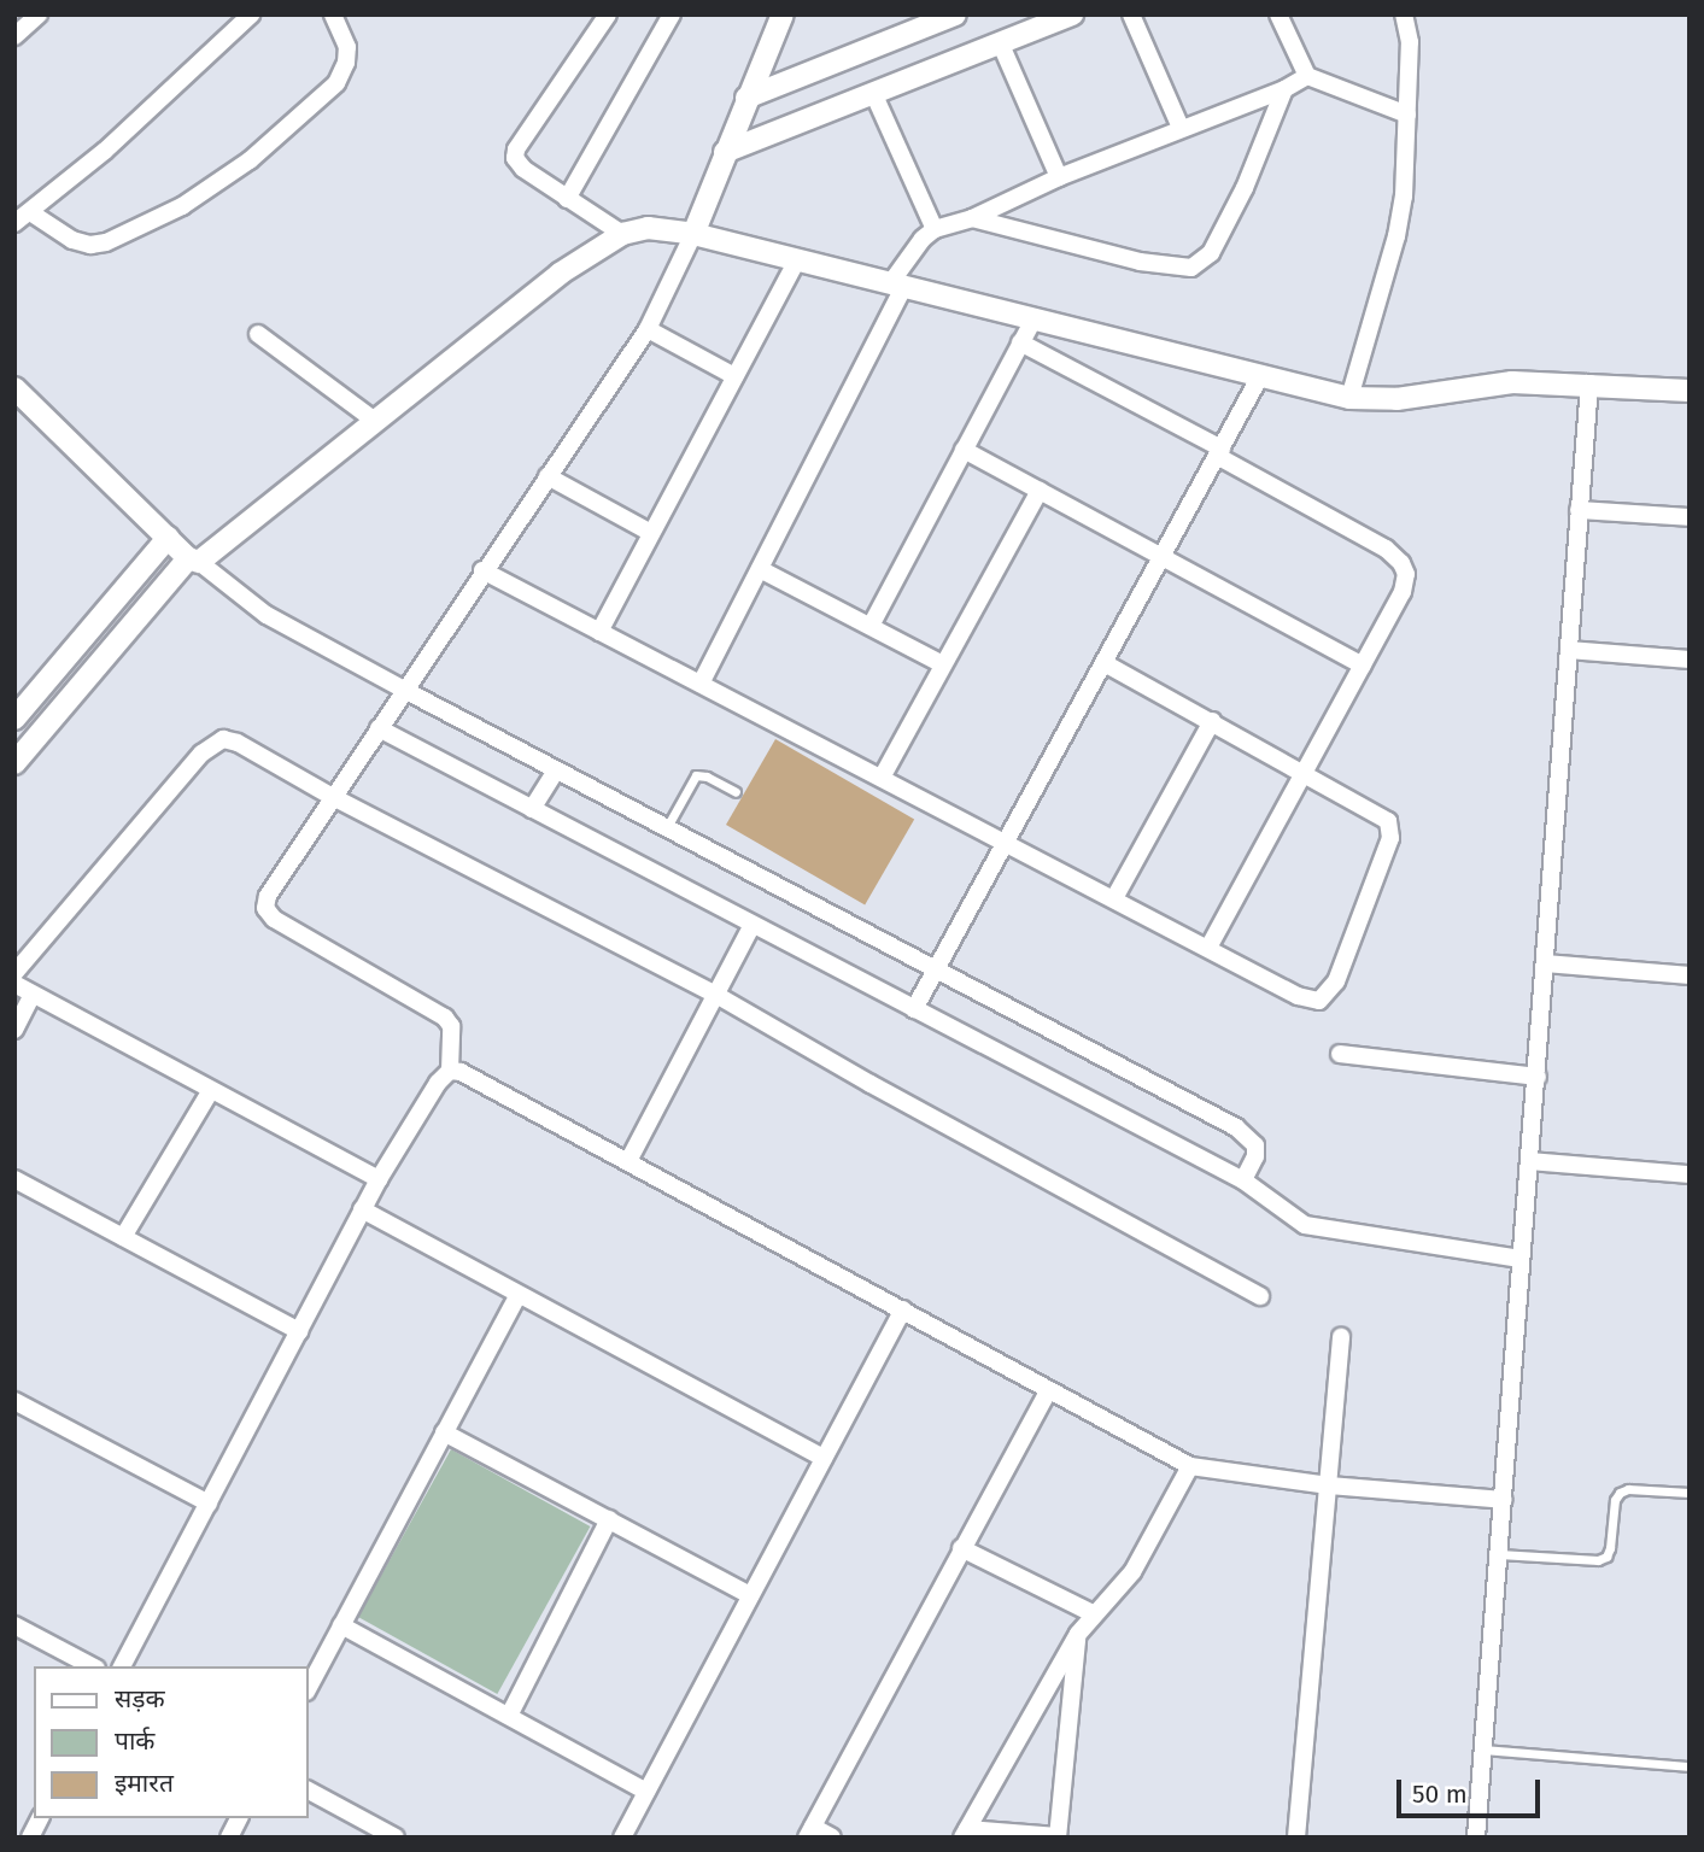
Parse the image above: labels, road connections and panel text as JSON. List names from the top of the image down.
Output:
{
  "legend": ["सड़क", "पार्क", "इमारत"],
  "scale_bar": "50 m"
}
